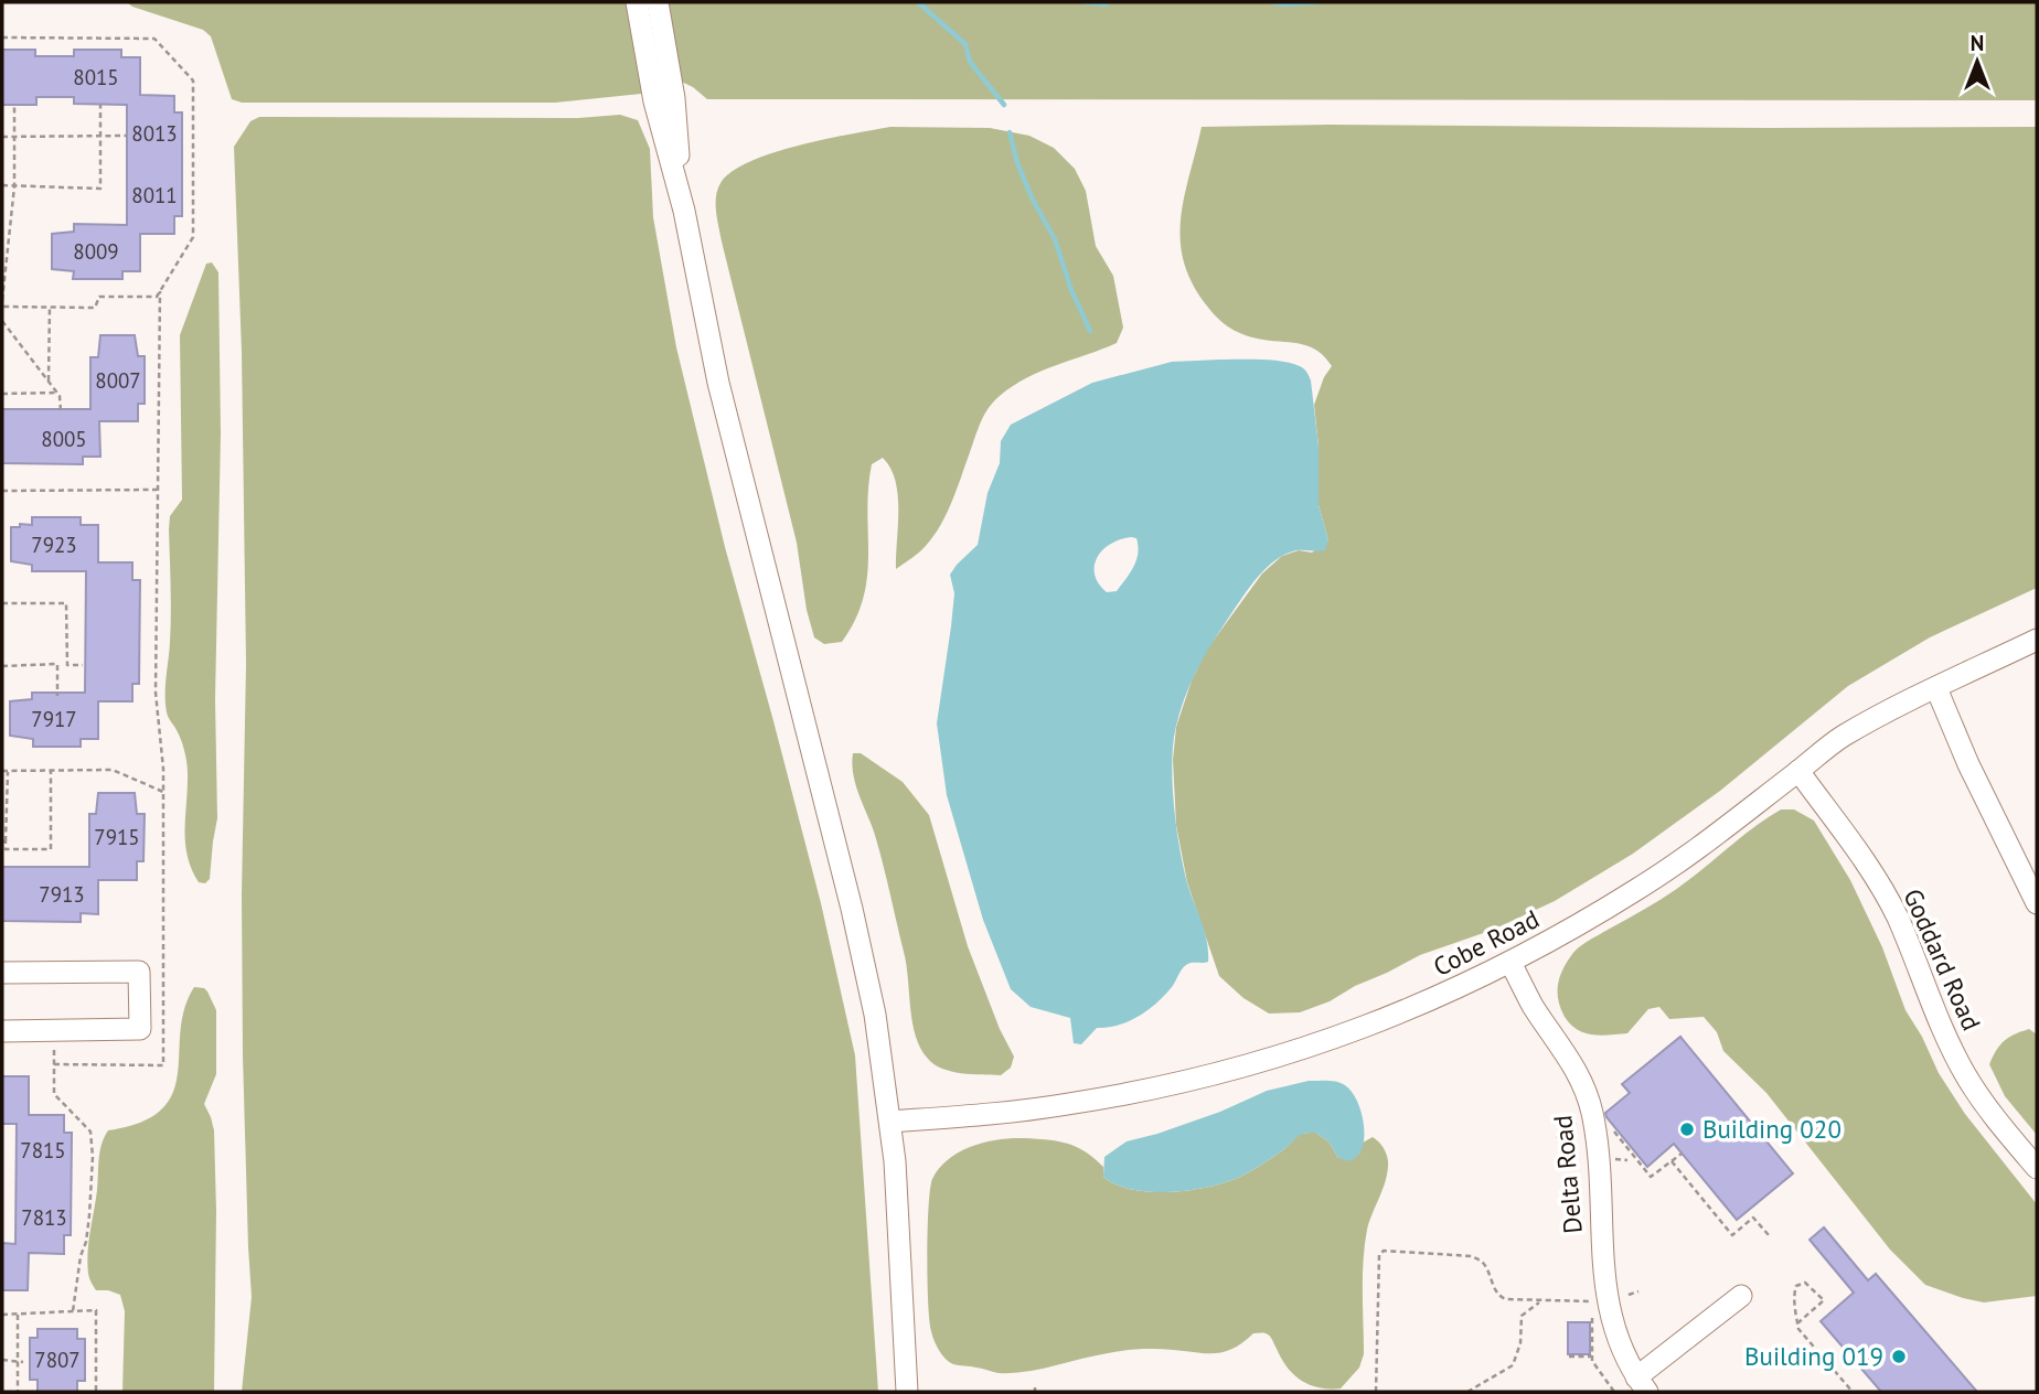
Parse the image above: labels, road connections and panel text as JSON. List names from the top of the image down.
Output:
{
  "streets": {
    "street": ["Cobe Road", "Goddard Road", "Delta Road"]
  },
  "crossings": [
    ["Cobe Road", "Goddard Road"],
    ["Cobe Road", "Delta Road"]
  ],
  "places": ["Building 020", "Building 019"],
  "house_numbers": [
    "8015",
    "8013",
    "8011",
    "8009",
    "8007",
    "8005",
    "7923",
    "7917",
    "7915",
    "7913",
    "7815",
    "7813",
    "7807"
  ],
  "north": "top"
}
